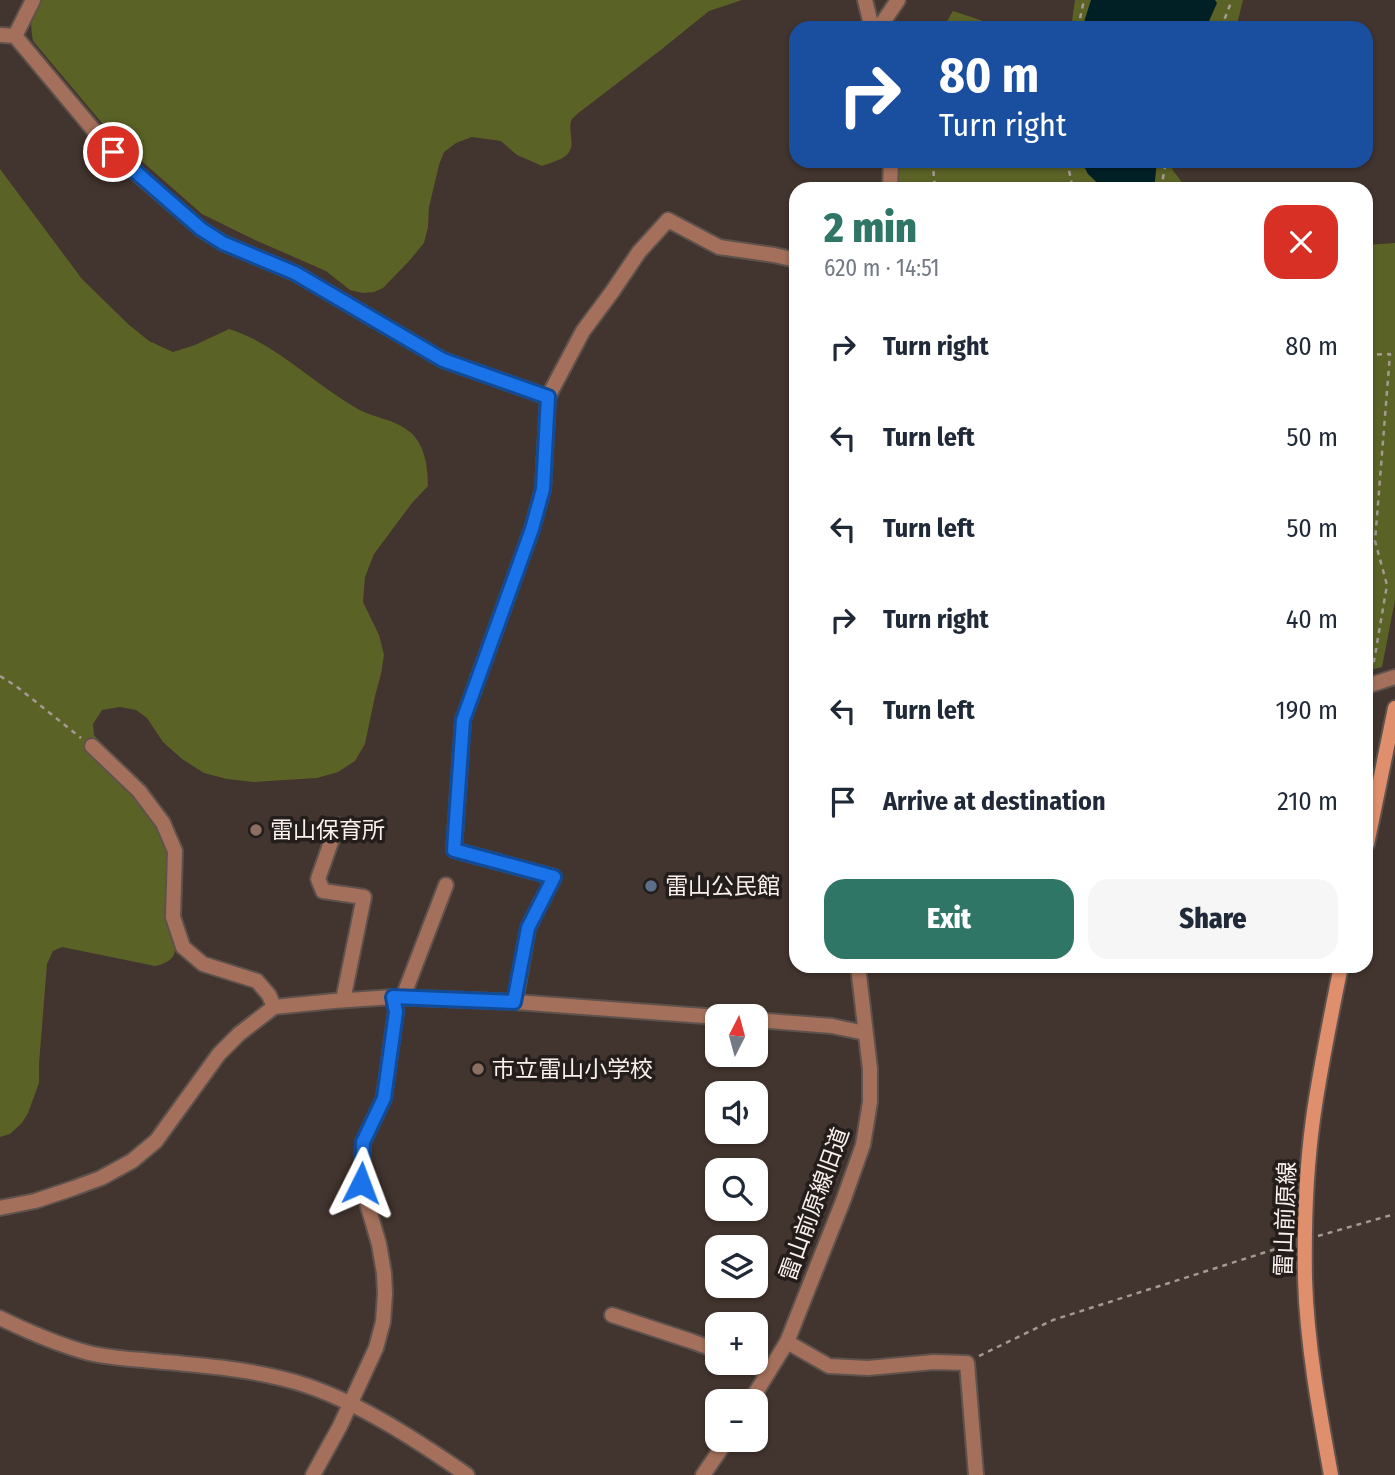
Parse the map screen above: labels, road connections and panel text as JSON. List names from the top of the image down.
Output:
{
  "streets": {
    "main road": ["雷山前原線"],
    "street": ["雷山前原線旧道"]
  },
  "places": ["雷山保育所", "雷山公民館", "市立雷山小学校"],
  "north": "top",
  "page": {
    "turn": ["80 m", "Turn right"],
    "heading": ["2 min", "620 m · 14:51"],
    "list": [
      {
        "name": "Turn right",
        "value": "80 m"
      },
      {
        "name": "Turn left",
        "value": "50 m"
      },
      {
        "name": "Turn left",
        "value": "50 m"
      },
      {
        "name": "Turn right",
        "value": "40 m"
      },
      {
        "name": "Turn left",
        "value": "190 m"
      },
      {
        "name": "Arrive at destination",
        "value": "210 m"
      }
    ],
    "buttons": ["Exit", "Share"],
    "map_buttons": ["+", "−"]
  }
}
